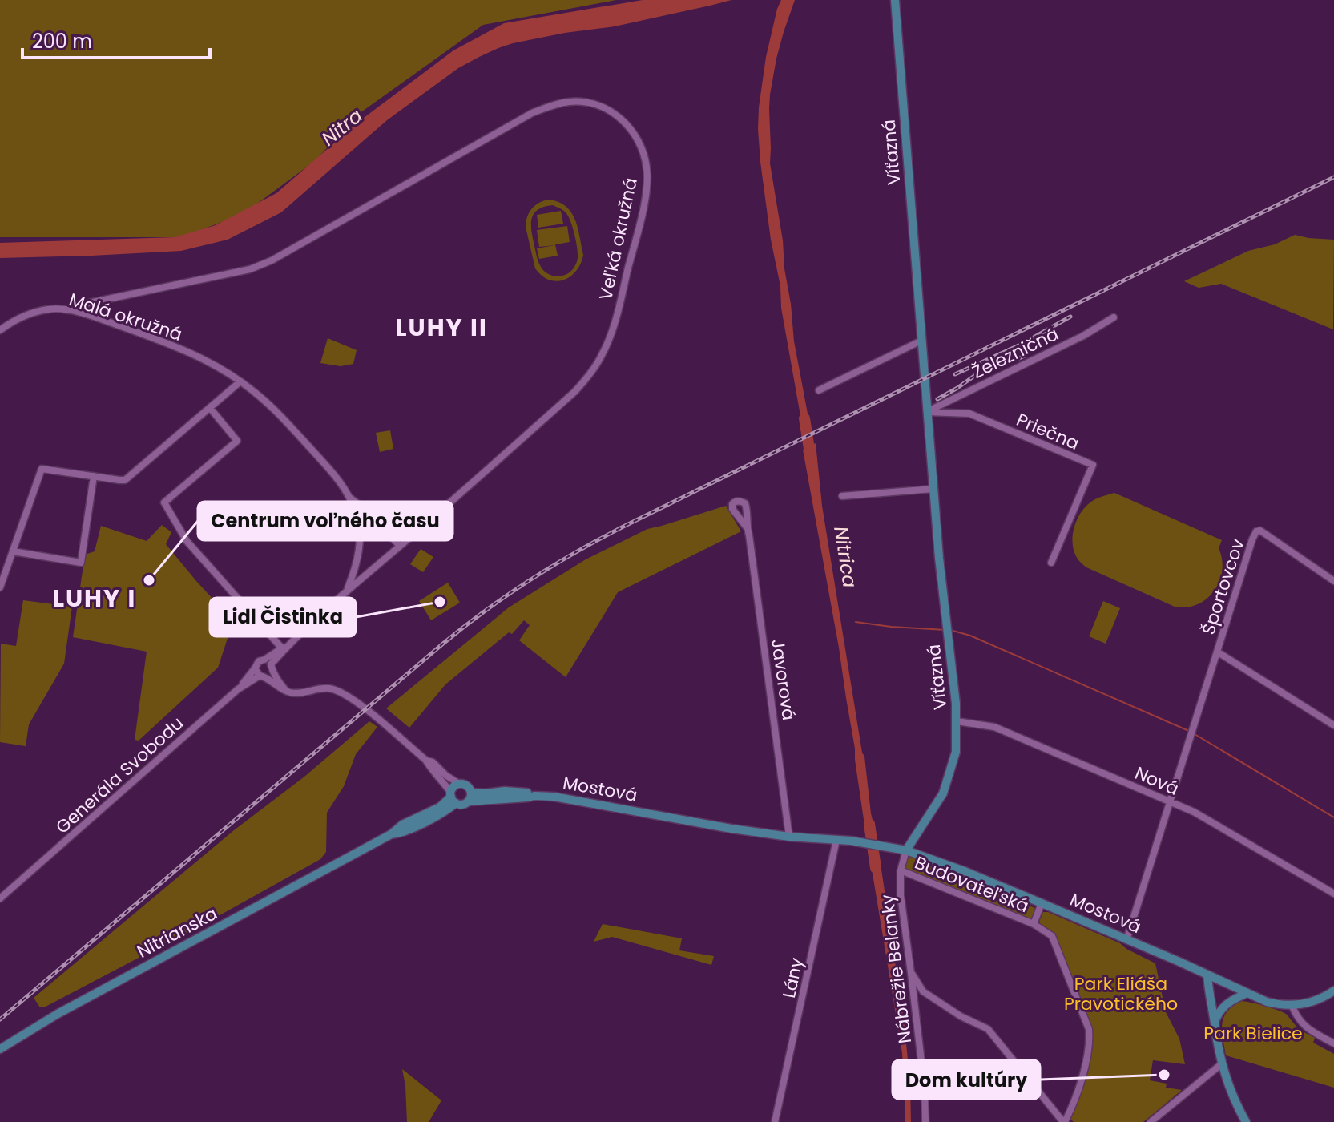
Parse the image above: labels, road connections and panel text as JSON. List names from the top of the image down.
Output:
{
  "streets": {
    "main road": ["Víťazná", "Mostová", "Nitrianska"],
    "street": [
      "Veľká okružná",
      "Malá okružná",
      "Železničná",
      "Priečna",
      "Športovcov",
      "Javorová",
      "Generála Svobodu",
      "Nová",
      "Budovateľská",
      "Nábrežie Belanky",
      "Lány"
    ]
  },
  "crossings": [
    ["Víťazná", "Železničná"],
    ["Víťazná", "Priečna"],
    ["Víťazná", "Nová"],
    ["Víťazná", "Mostová"],
    ["Víťazná", "Nábrežie Belanky"],
    ["Veľká okružná", "Malá okružná"],
    ["Železničná", "Priečna"],
    ["Športovcov", "Nová"],
    ["Športovcov", "Mostová"],
    ["Javorová", "Mostová"],
    ["Mostová", "Budovateľská"],
    ["Mostová", "Nitrianska"],
    ["Mostová", "Nábrežie Belanky"],
    ["Mostová", "Lány"],
    ["Budovateľská", "Nábrežie Belanky"]
  ],
  "districts": ["LUHY II", "LUHY I"],
  "water": ["Nitra", "Nitrica"],
  "parks": ["Park Eliáša Pravotického", "Park Bielice"],
  "places": ["Centrum voľného času", "Lidl Čistinka", "Dom kultúry"],
  "scale_bar": "200 m"
}
